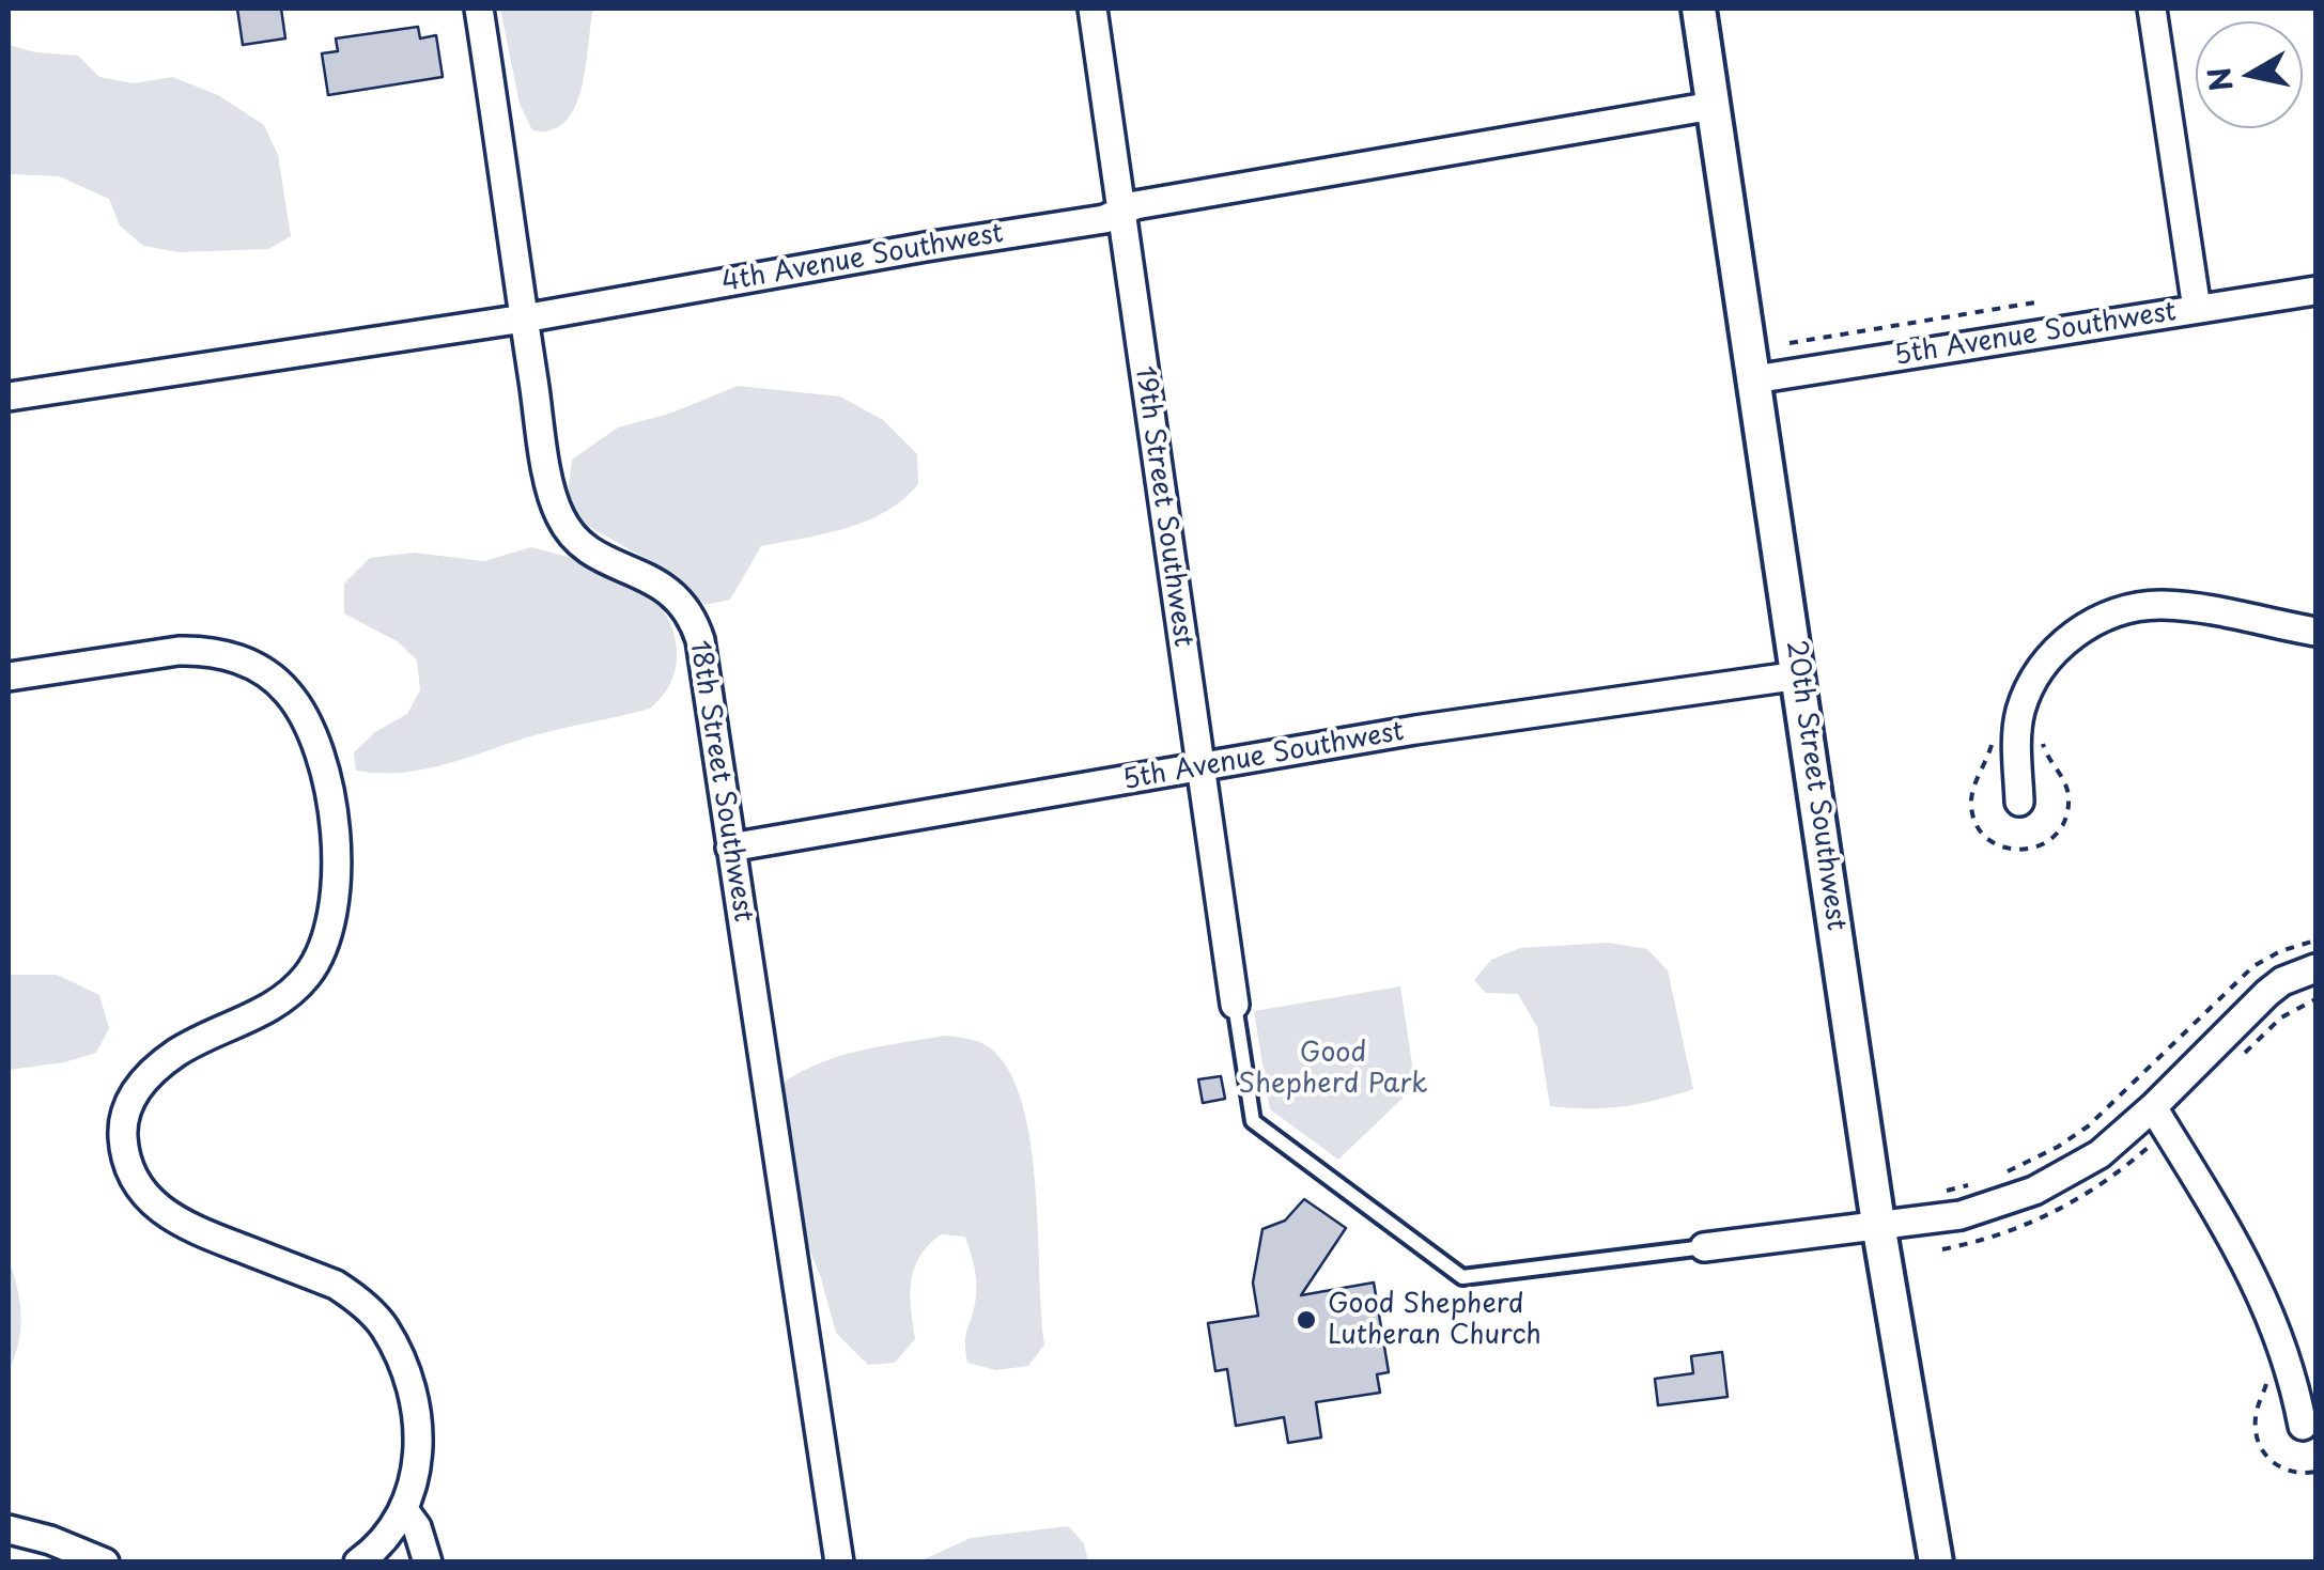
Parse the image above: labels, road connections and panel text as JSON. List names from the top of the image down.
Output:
{
  "streets": {
    "street": [
      "4th Avenue Southwest",
      "5th Avenue Southwest",
      "19th Street Southwest",
      "18th Street Southwest",
      "20th Street Southwest"
    ]
  },
  "crossings": [
    ["4th Avenue Southwest", "19th Street Southwest"],
    ["4th Avenue Southwest", "18th Street Southwest"],
    ["4th Avenue Southwest", "20th Street Southwest"],
    ["5th Avenue Southwest", "19th Street Southwest"],
    ["5th Avenue Southwest", "18th Street Southwest"],
    ["5th Avenue Southwest", "20th Street Southwest"]
  ],
  "parks": ["Good Shepherd Park"],
  "places": ["Good Shepherd Lutheran Church"],
  "north": "left"
}
